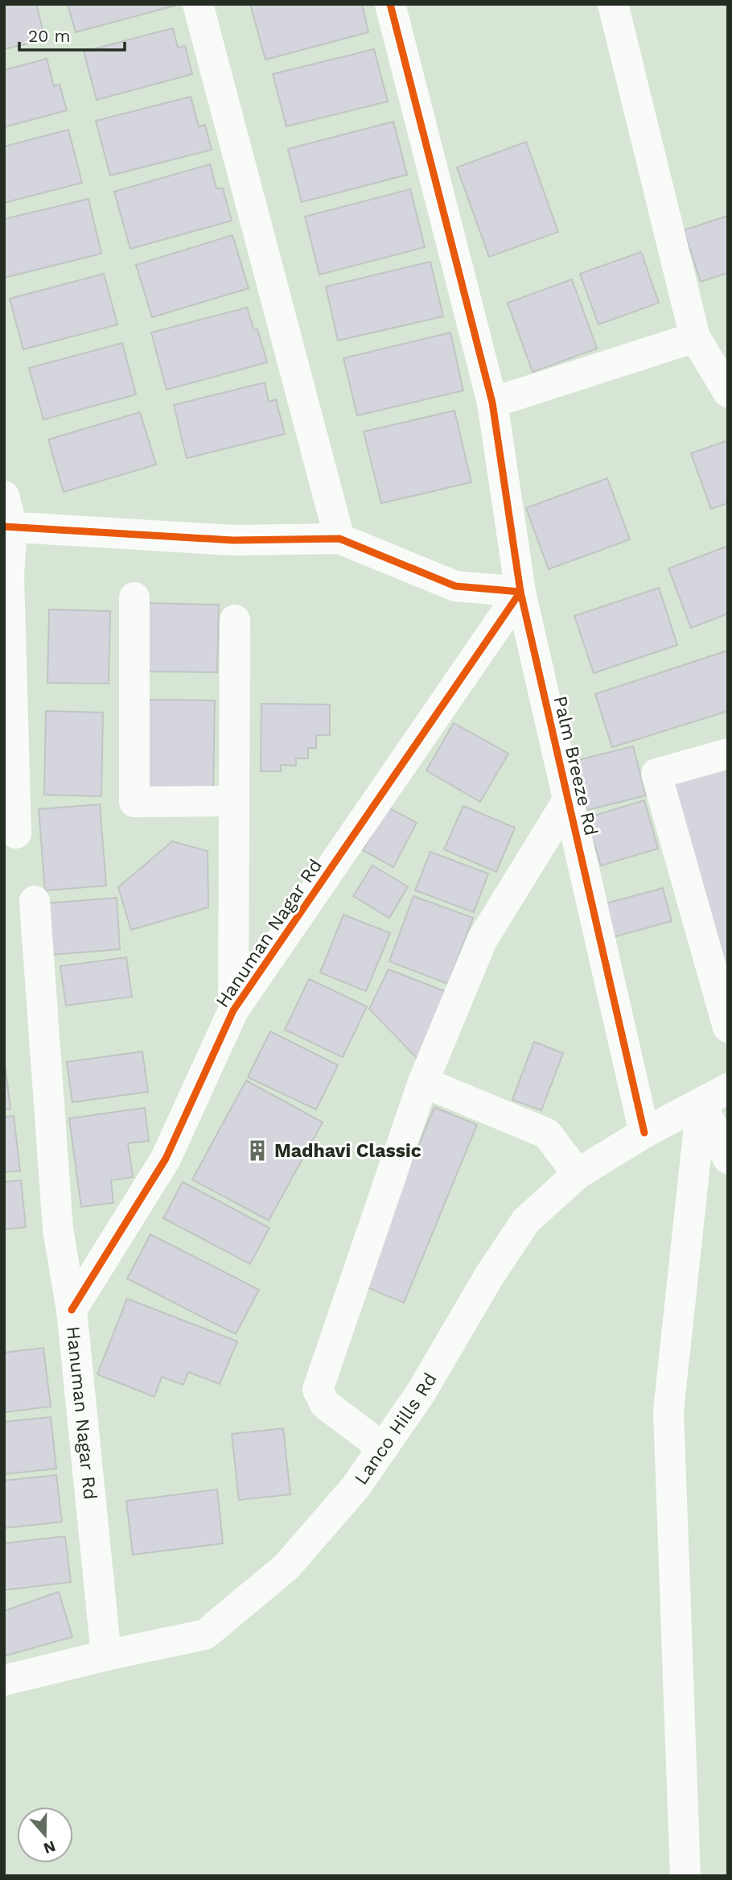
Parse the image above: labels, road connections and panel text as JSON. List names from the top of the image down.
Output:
{
  "streets": {
    "street": ["Palm Breeze Rd", "Hanuman Nagar Rd", "Lanco Hills Rd"]
  },
  "crossings": [
    ["Palm Breeze Rd", "Hanuman Nagar Rd"],
    ["Palm Breeze Rd", "Lanco Hills Rd"],
    ["Hanuman Nagar Rd", "Lanco Hills Rd"]
  ],
  "places": {
    "building": ["Madhavi Classic"]
  },
  "scale_bar": "20 m",
  "north": "bottom"
}
